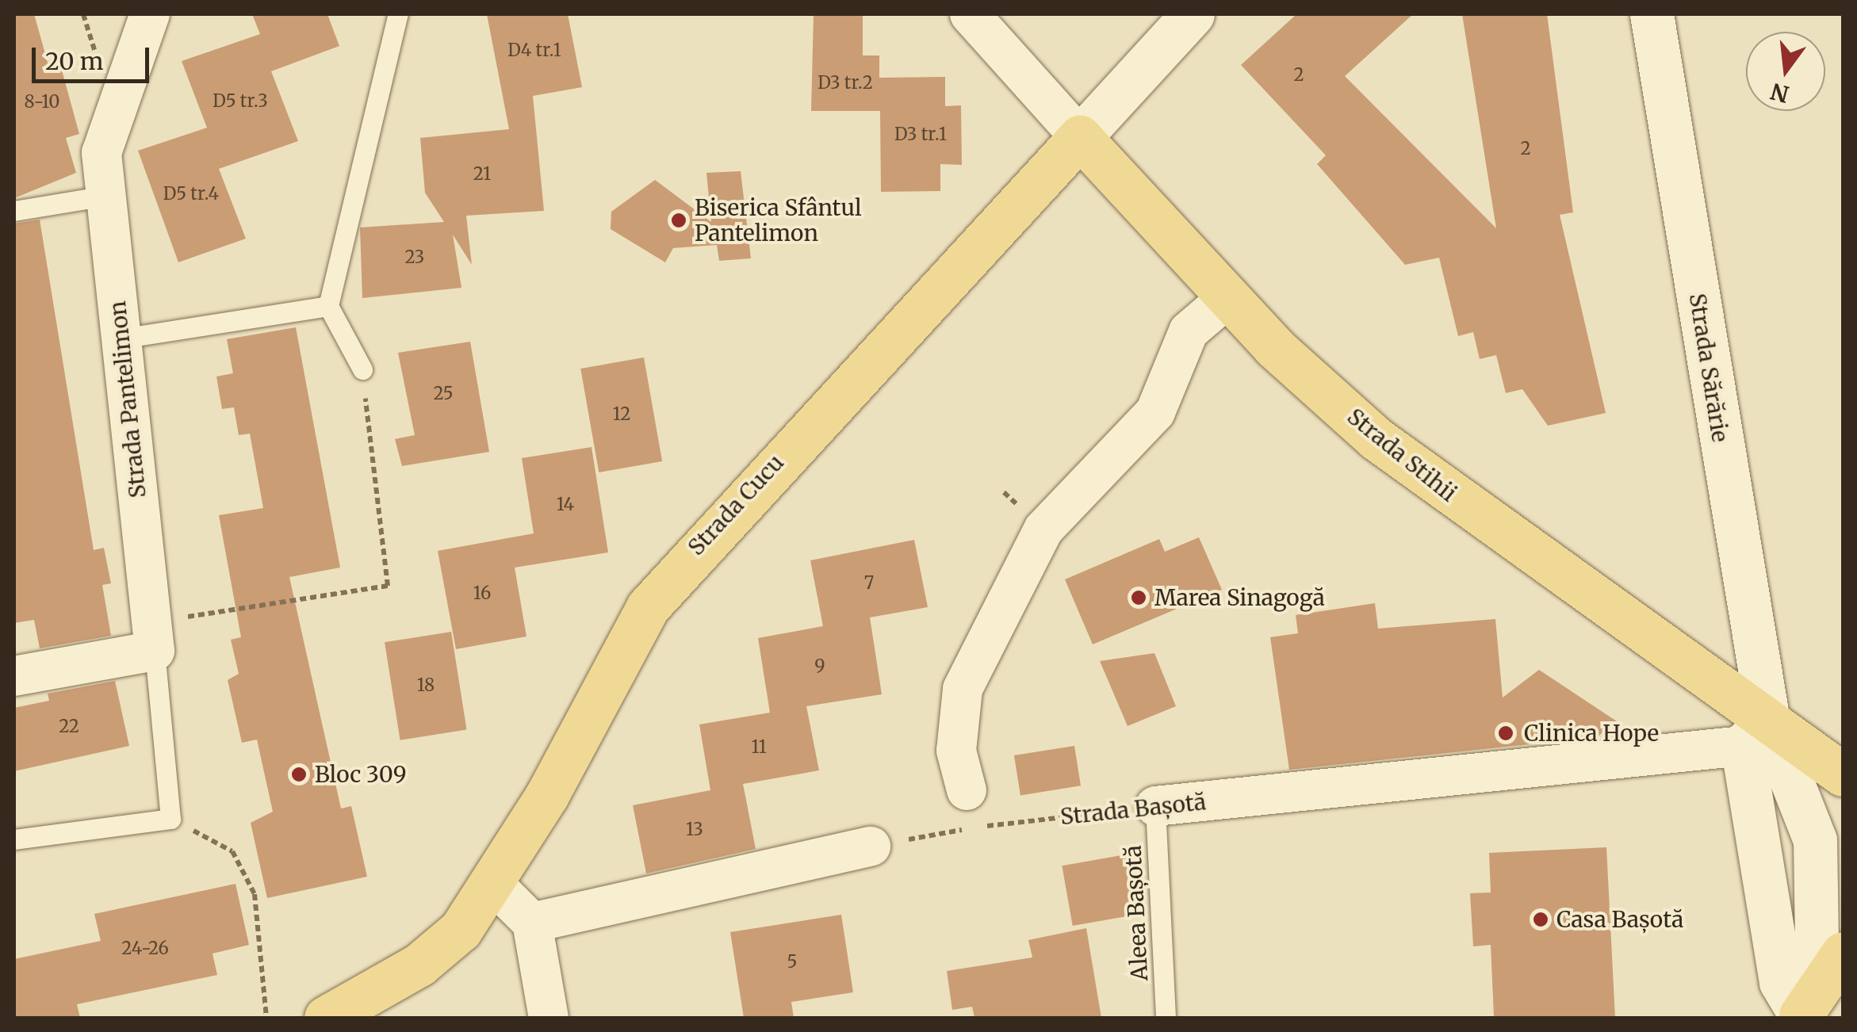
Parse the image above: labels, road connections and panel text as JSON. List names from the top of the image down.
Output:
{
  "streets": {
    "main road": ["Strada Sărărie", "Strada Stihii", "Strada Cucu"],
    "street": ["Strada Pantelimon", "Strada Bașotă"],
    "lane": ["Aleea Bașotă"]
  },
  "crossings": [
    ["Strada Sărărie", "Strada Stihii"],
    ["Strada Sărărie", "Strada Bașotă"],
    ["Strada Stihii", "Strada Cucu"],
    ["Strada Stihii", "Strada Bașotă"],
    ["Strada Bașotă", "Aleea Bașotă"]
  ],
  "places": [
    "Biserica Sfântul Pantelimon",
    "Marea Sinagogă",
    "Clinica Hope",
    "Bloc 309",
    "Casa Bașotă"
  ],
  "house_numbers": [
    "D4 tr.1",
    "2",
    "D3 tr.2",
    "D5 tr.3",
    "8-10",
    "D3 tr.1",
    "2",
    "21",
    "D5 tr.4",
    "23",
    "25",
    "12",
    "14",
    "7",
    "16",
    "9",
    "18",
    "22",
    "11",
    "13",
    "24-26",
    "5"
  ],
  "scale_bar": "20 m",
  "north": "bottom"
}
